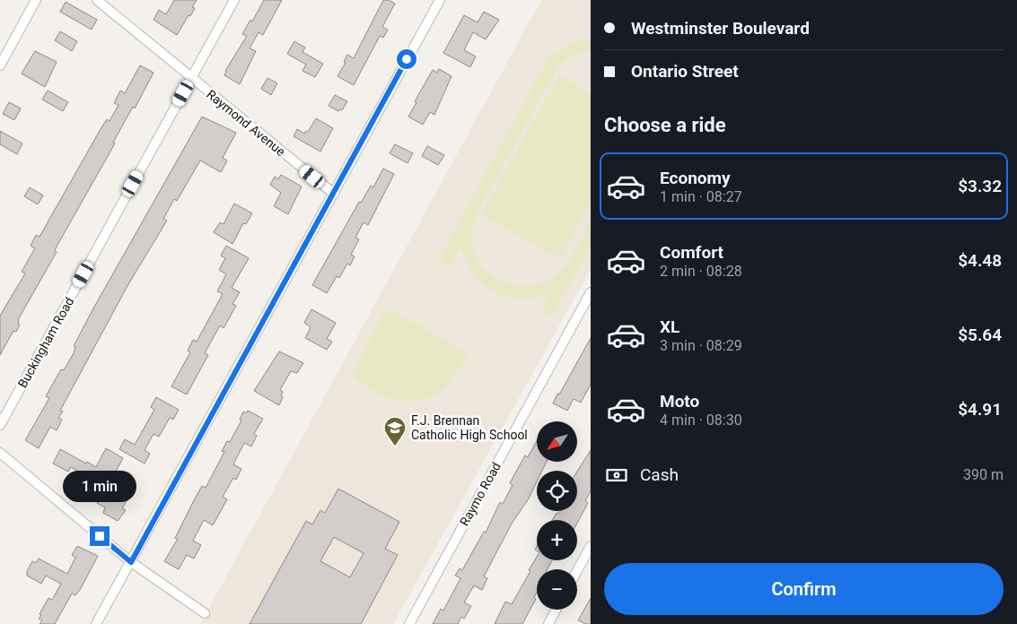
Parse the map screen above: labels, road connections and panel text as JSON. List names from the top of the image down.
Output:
{
  "streets": {
    "street": ["Raymond Avenue", "Buckingham Road", "Raymo Road"]
  },
  "crossings": [
    ["Raymond Avenue", "Buckingham Road"]
  ],
  "places": {
    "school or university": ["F.J. Brennan Catholic High School"]
  },
  "north": "bottom left",
  "page": {
    "banner": ["Westminster Boulevard", "Ontario Street"],
    "heading": "Choose a ride",
    "list": [
      {
        "name": "Economy",
        "note": "1 min · 08:27",
        "value": "$3.32"
      },
      {
        "name": "Comfort",
        "note": "2 min · 08:28",
        "value": "$4.48"
      },
      {
        "name": "XL",
        "note": "3 min · 08:29",
        "value": "$5.64"
      },
      {
        "name": "Moto",
        "note": "4 min · 08:30",
        "value": "$4.91"
      }
    ],
    "map_buttons": ["+", "−"],
    "pay": ["Cash", "390 m"],
    "bubble": "1 min",
    "buttons": "Confirm"
  }
}
